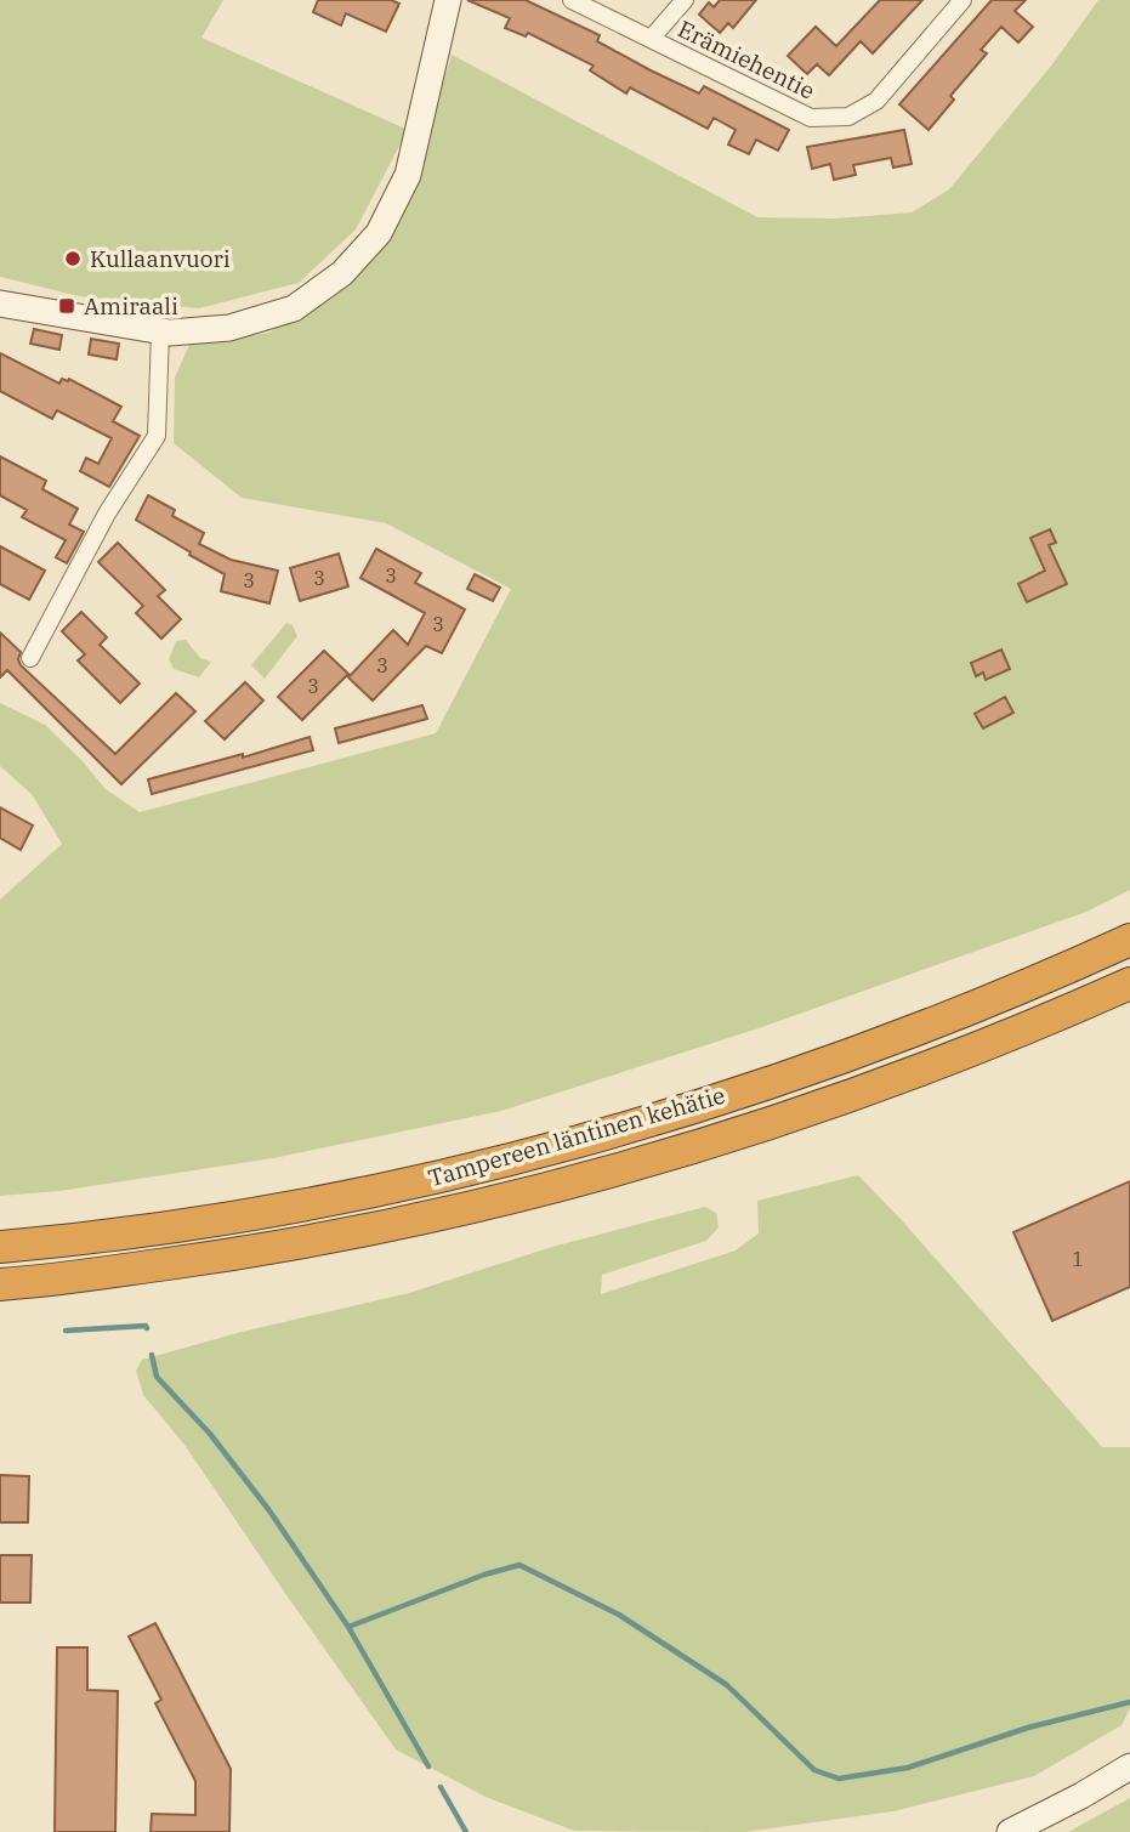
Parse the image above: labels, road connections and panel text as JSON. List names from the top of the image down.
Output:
{
  "streets": {
    "highway": ["Tampereen läntinen kehätie"],
    "street": ["Erämiehentie"]
  },
  "places": {
    "other": ["Kullaanvuori"],
    "transit": ["Amiraali"]
  },
  "house_numbers": [
    "3",
    "3",
    "3",
    "3",
    "3",
    "3",
    "1"
  ]
}
